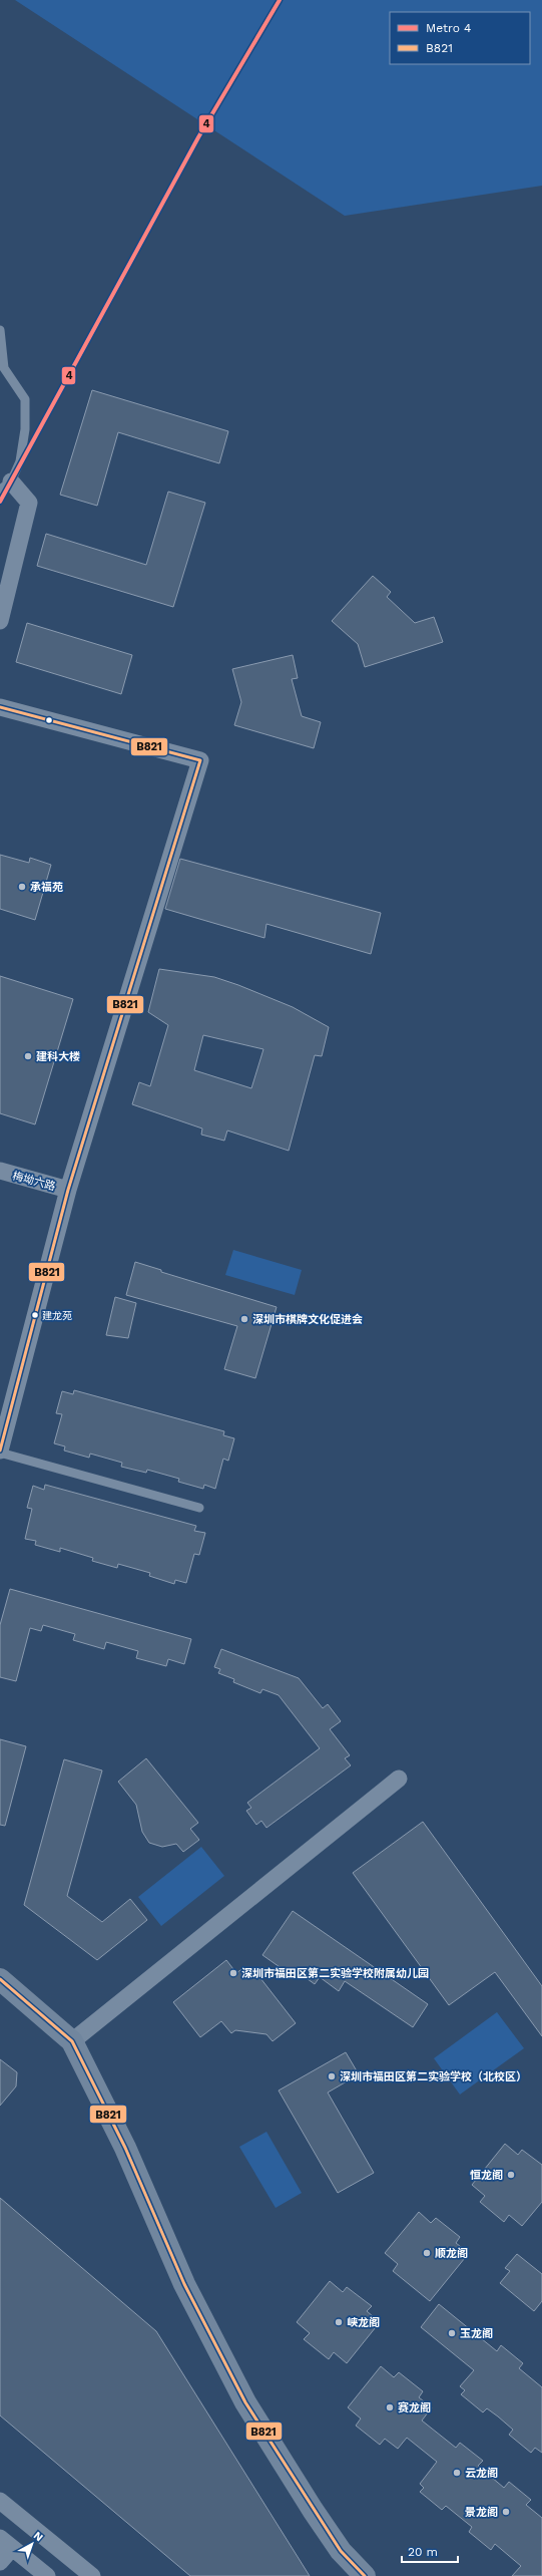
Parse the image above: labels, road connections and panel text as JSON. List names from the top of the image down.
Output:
{
  "streets": {
    "street": ["梅坳六路"]
  },
  "places": [
    "承福苑",
    "建科大楼",
    "建龙苑",
    "深圳市棋牌文化促进会",
    "深圳市福田区第二实验学校附属幼儿园",
    "深圳市福田区第二实验学校（北校区）",
    "恒龙阁",
    "顺龙阁",
    "峡龙阁",
    "玉龙阁",
    "赛龙阁",
    "云龙阁",
    "景龙阁"
  ],
  "lines": ["metro line 4", "transit line B821"],
  "legend": ["Metro 4", "B821"],
  "scale_bar": "20 m",
  "north": "top right"
}
